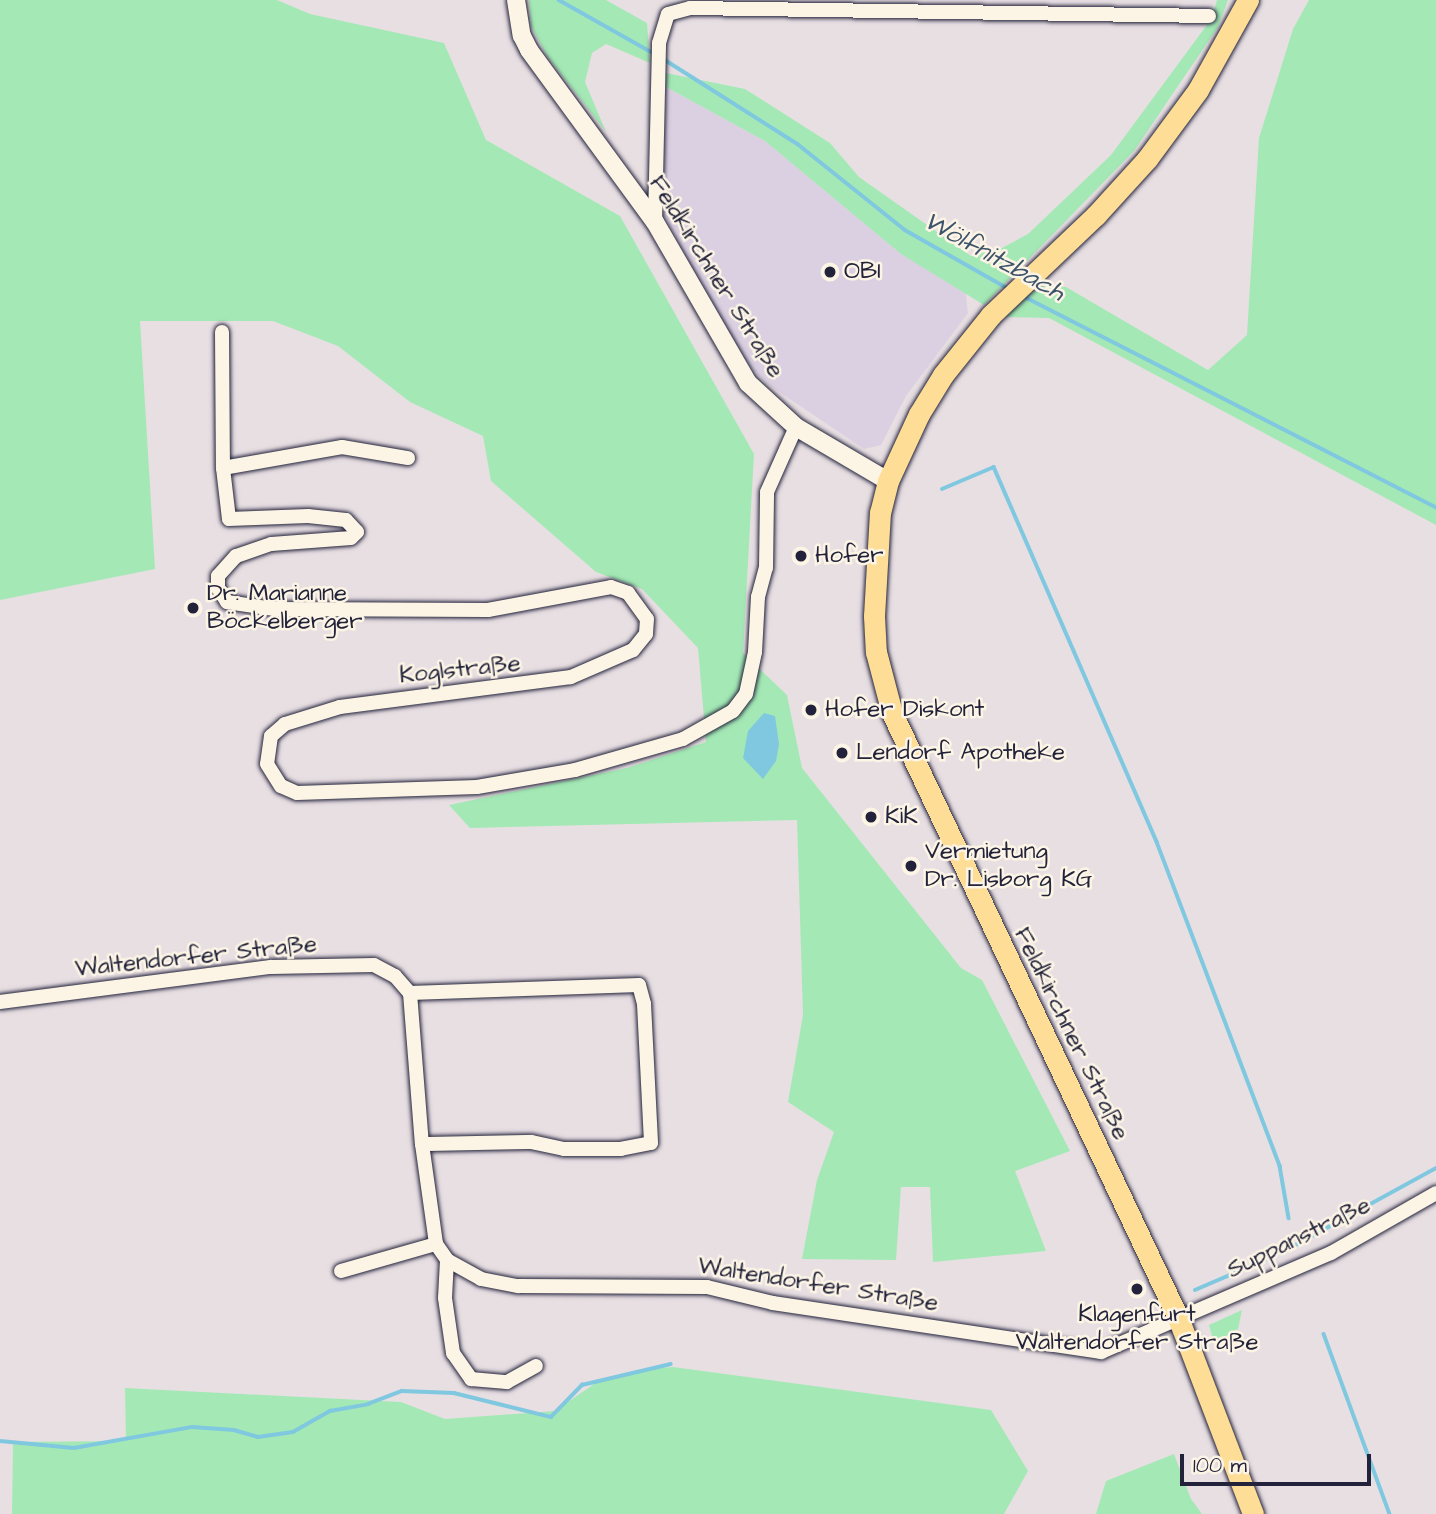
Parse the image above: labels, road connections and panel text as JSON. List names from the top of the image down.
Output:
{
  "streets": {
    "main road": ["Feldkirchner Straße"],
    "street": ["Koglstraße", "Waltendorfer Straße", "Suppanstraße"]
  },
  "crossings": [
    ["Feldkirchner Straße", "Koglstraße"],
    ["Feldkirchner Straße", "Waltendorfer Straße"],
    ["Feldkirchner Straße", "Suppanstraße"],
    ["Waltendorfer Straße", "Suppanstraße"]
  ],
  "water": ["Wölfnitzbach"],
  "places": [
    "OBI",
    "Hofer",
    "Dr. Marianne Böckelberger",
    "Hofer Diskont",
    "Lendorf Apotheke",
    "KiK",
    "Vermietung Dr. Lisborg KG",
    "Klagenfurt Waltendorfer Straße"
  ],
  "scale_bar": "100 m"
}
